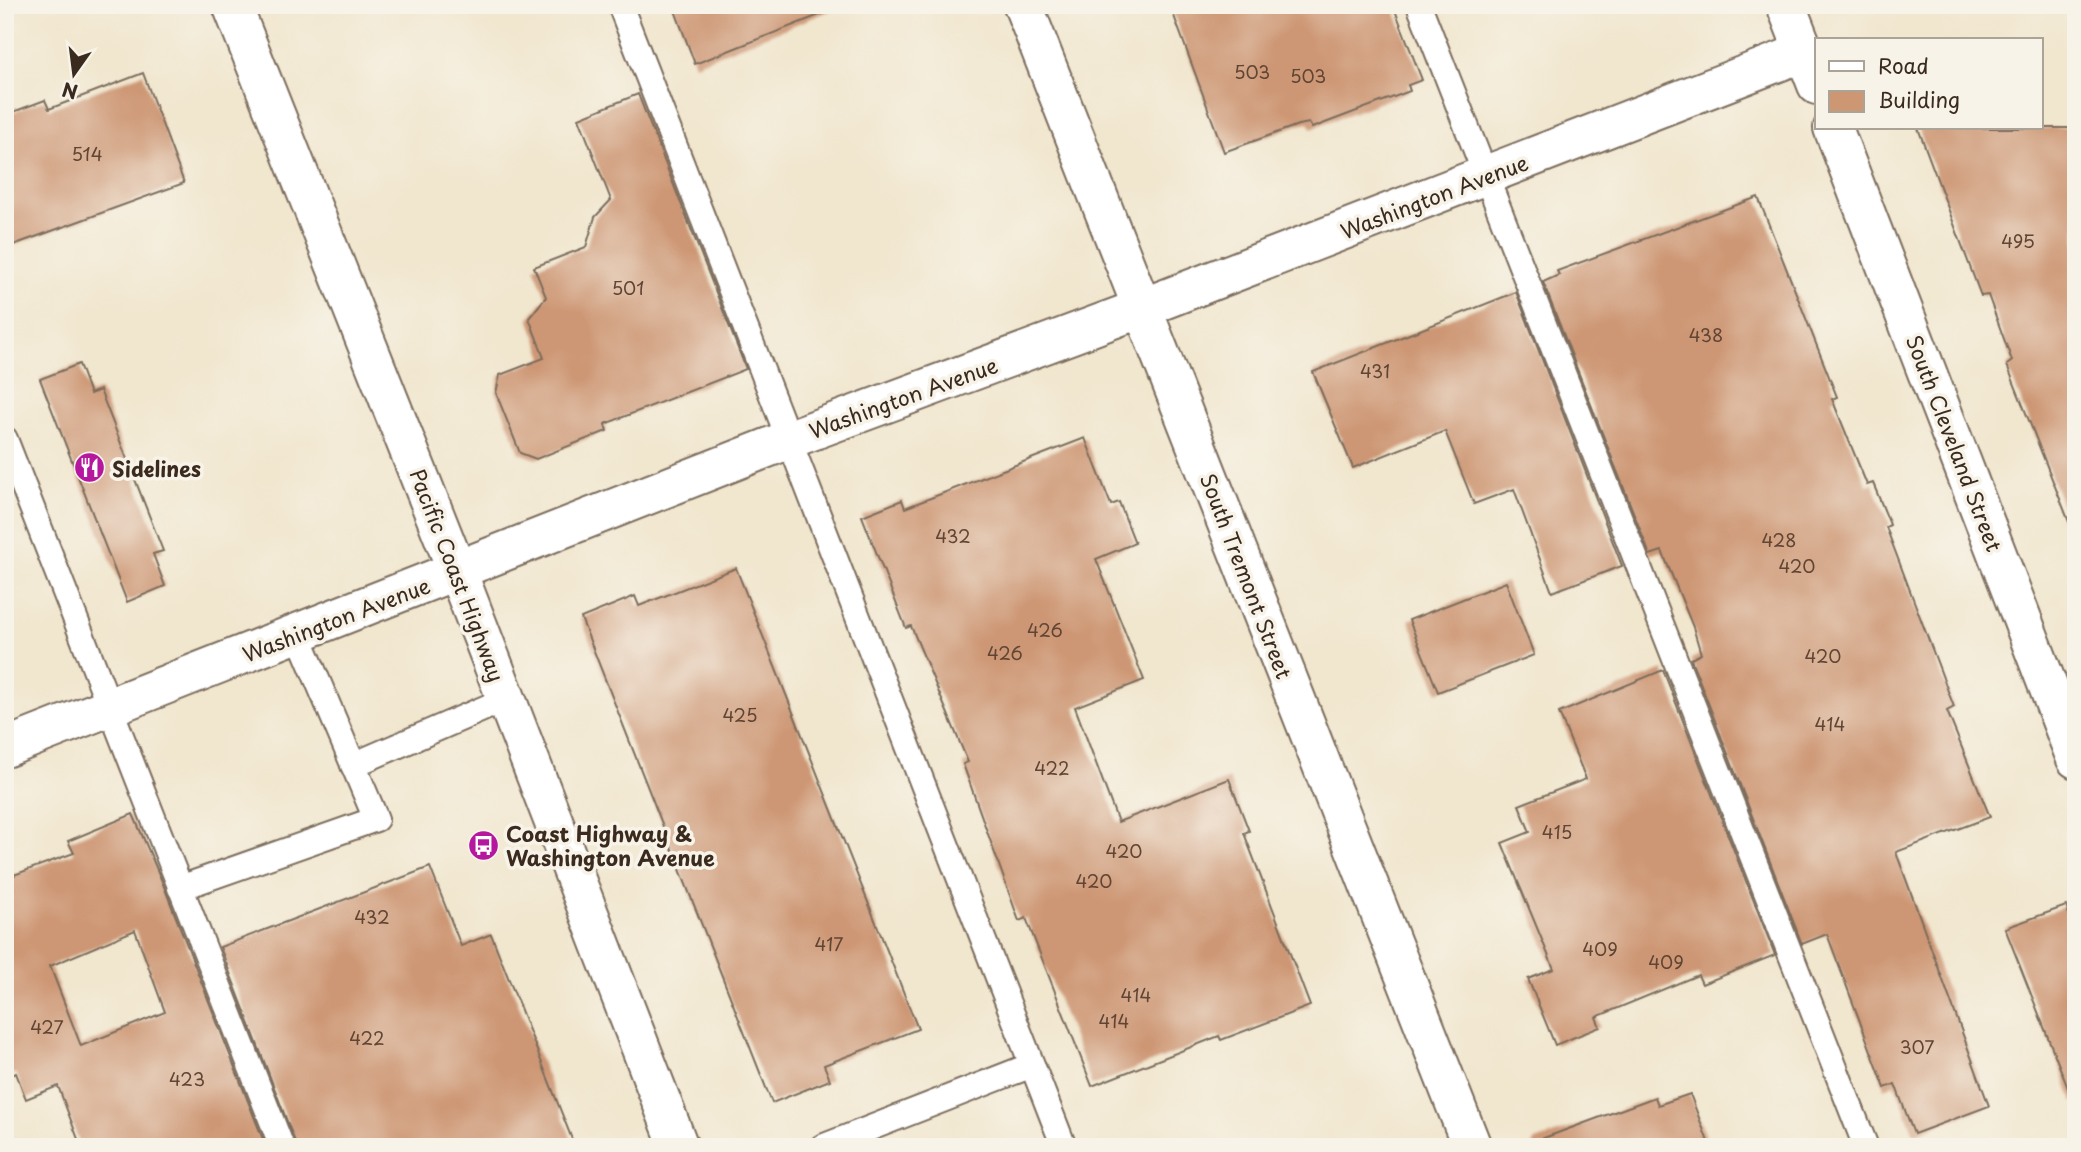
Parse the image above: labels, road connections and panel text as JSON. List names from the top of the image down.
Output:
{
  "streets": {
    "street": [
      "Washington Avenue",
      "South Cleveland Street",
      "Pacific Coast Highway",
      "South Tremont Street"
    ]
  },
  "crossings": [
    ["Washington Avenue", "Pacific Coast Highway"],
    ["Washington Avenue", "South Tremont Street"]
  ],
  "places": {
    "restaurant": ["Sidelines"],
    "bus stop": ["Coast Highway & Washington Avenue"]
  },
  "house_numbers": [
    "503",
    "503",
    "514",
    "495",
    "501",
    "438",
    "431",
    "432",
    "428",
    "420",
    "426",
    "426",
    "420",
    "425",
    "414",
    "422",
    "415",
    "420",
    "420",
    "432",
    "417",
    "409",
    "409",
    "414",
    "414",
    "427",
    "422",
    "307",
    "423"
  ],
  "legend": ["Road", "Building"],
  "north": "bottom"
}
